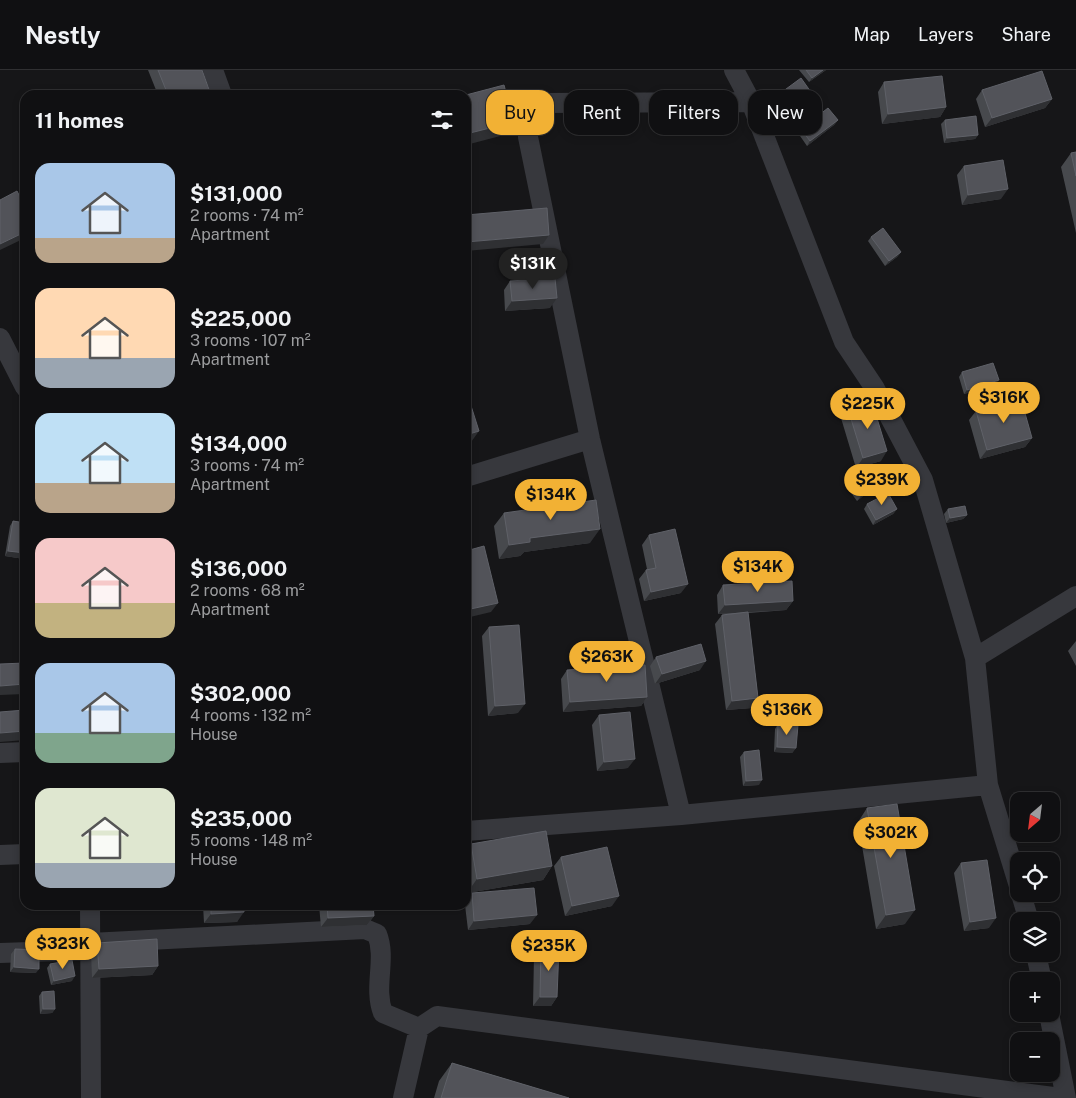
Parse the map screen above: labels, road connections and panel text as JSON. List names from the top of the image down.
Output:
{
  "north": "bottom left",
  "page": {
    "header": "Nestly",
    "nav": ["Map", "Layers", "Share"],
    "chip": [
      "Buy",
      "Rent",
      "Filters",
      "New"
    ],
    "heading": "11 homes",
    "list": [
      {
        "name": "$131,000",
        "note": "2 rooms · 74 m² · Apartment"
      },
      {
        "name": "$225,000",
        "note": "3 rooms · 107 m² · Apartment"
      },
      {
        "name": "$134,000",
        "note": "3 rooms · 74 m² · Apartment"
      },
      {
        "name": "$136,000",
        "note": "2 rooms · 68 m² · Apartment"
      },
      {
        "name": "$302,000",
        "note": "4 rooms · 132 m² · House"
      },
      {
        "name": "$235,000",
        "note": "5 rooms · 148 m² · House"
      }
    ],
    "price": [
      "$131K",
      "$316K",
      "$225K",
      "$239K",
      "$134K",
      "$134K",
      "$263K",
      "$136K",
      "$302K",
      "$323K",
      "$235K"
    ],
    "map_buttons": ["+", "−"]
  }
}
